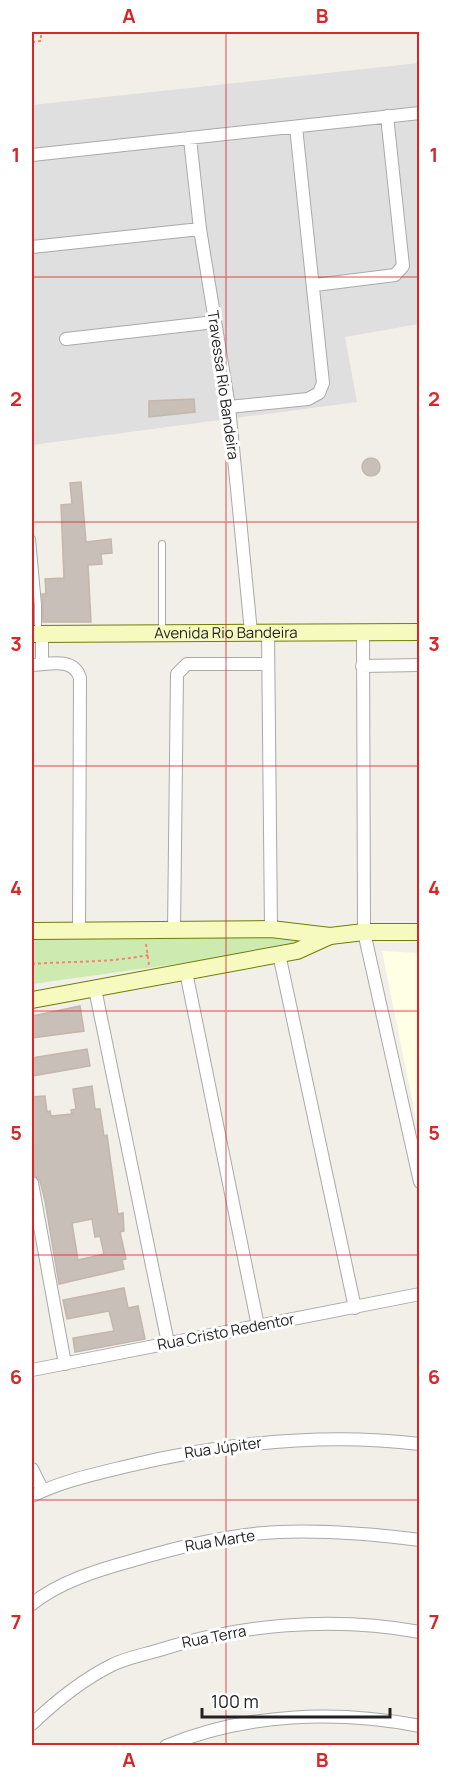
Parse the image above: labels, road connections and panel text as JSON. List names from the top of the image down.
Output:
{
  "streets": {
    "street": [
      "Travessa Rio Bandeira",
      "Avenida Rio Bandeira",
      "Rua Cristo Redentor",
      "Rua Júpiter",
      "Rua Marte",
      "Rua Terra"
    ]
  },
  "crossings": [
    ["Travessa Rio Bandeira", "Avenida Rio Bandeira"]
  ],
  "scale_bar": "100 m",
  "grid": {
    "columns": ["A", "B"],
    "rows": [
      "1",
      "2",
      "3",
      "4",
      "5",
      "6",
      "7"
    ]
  }
}
